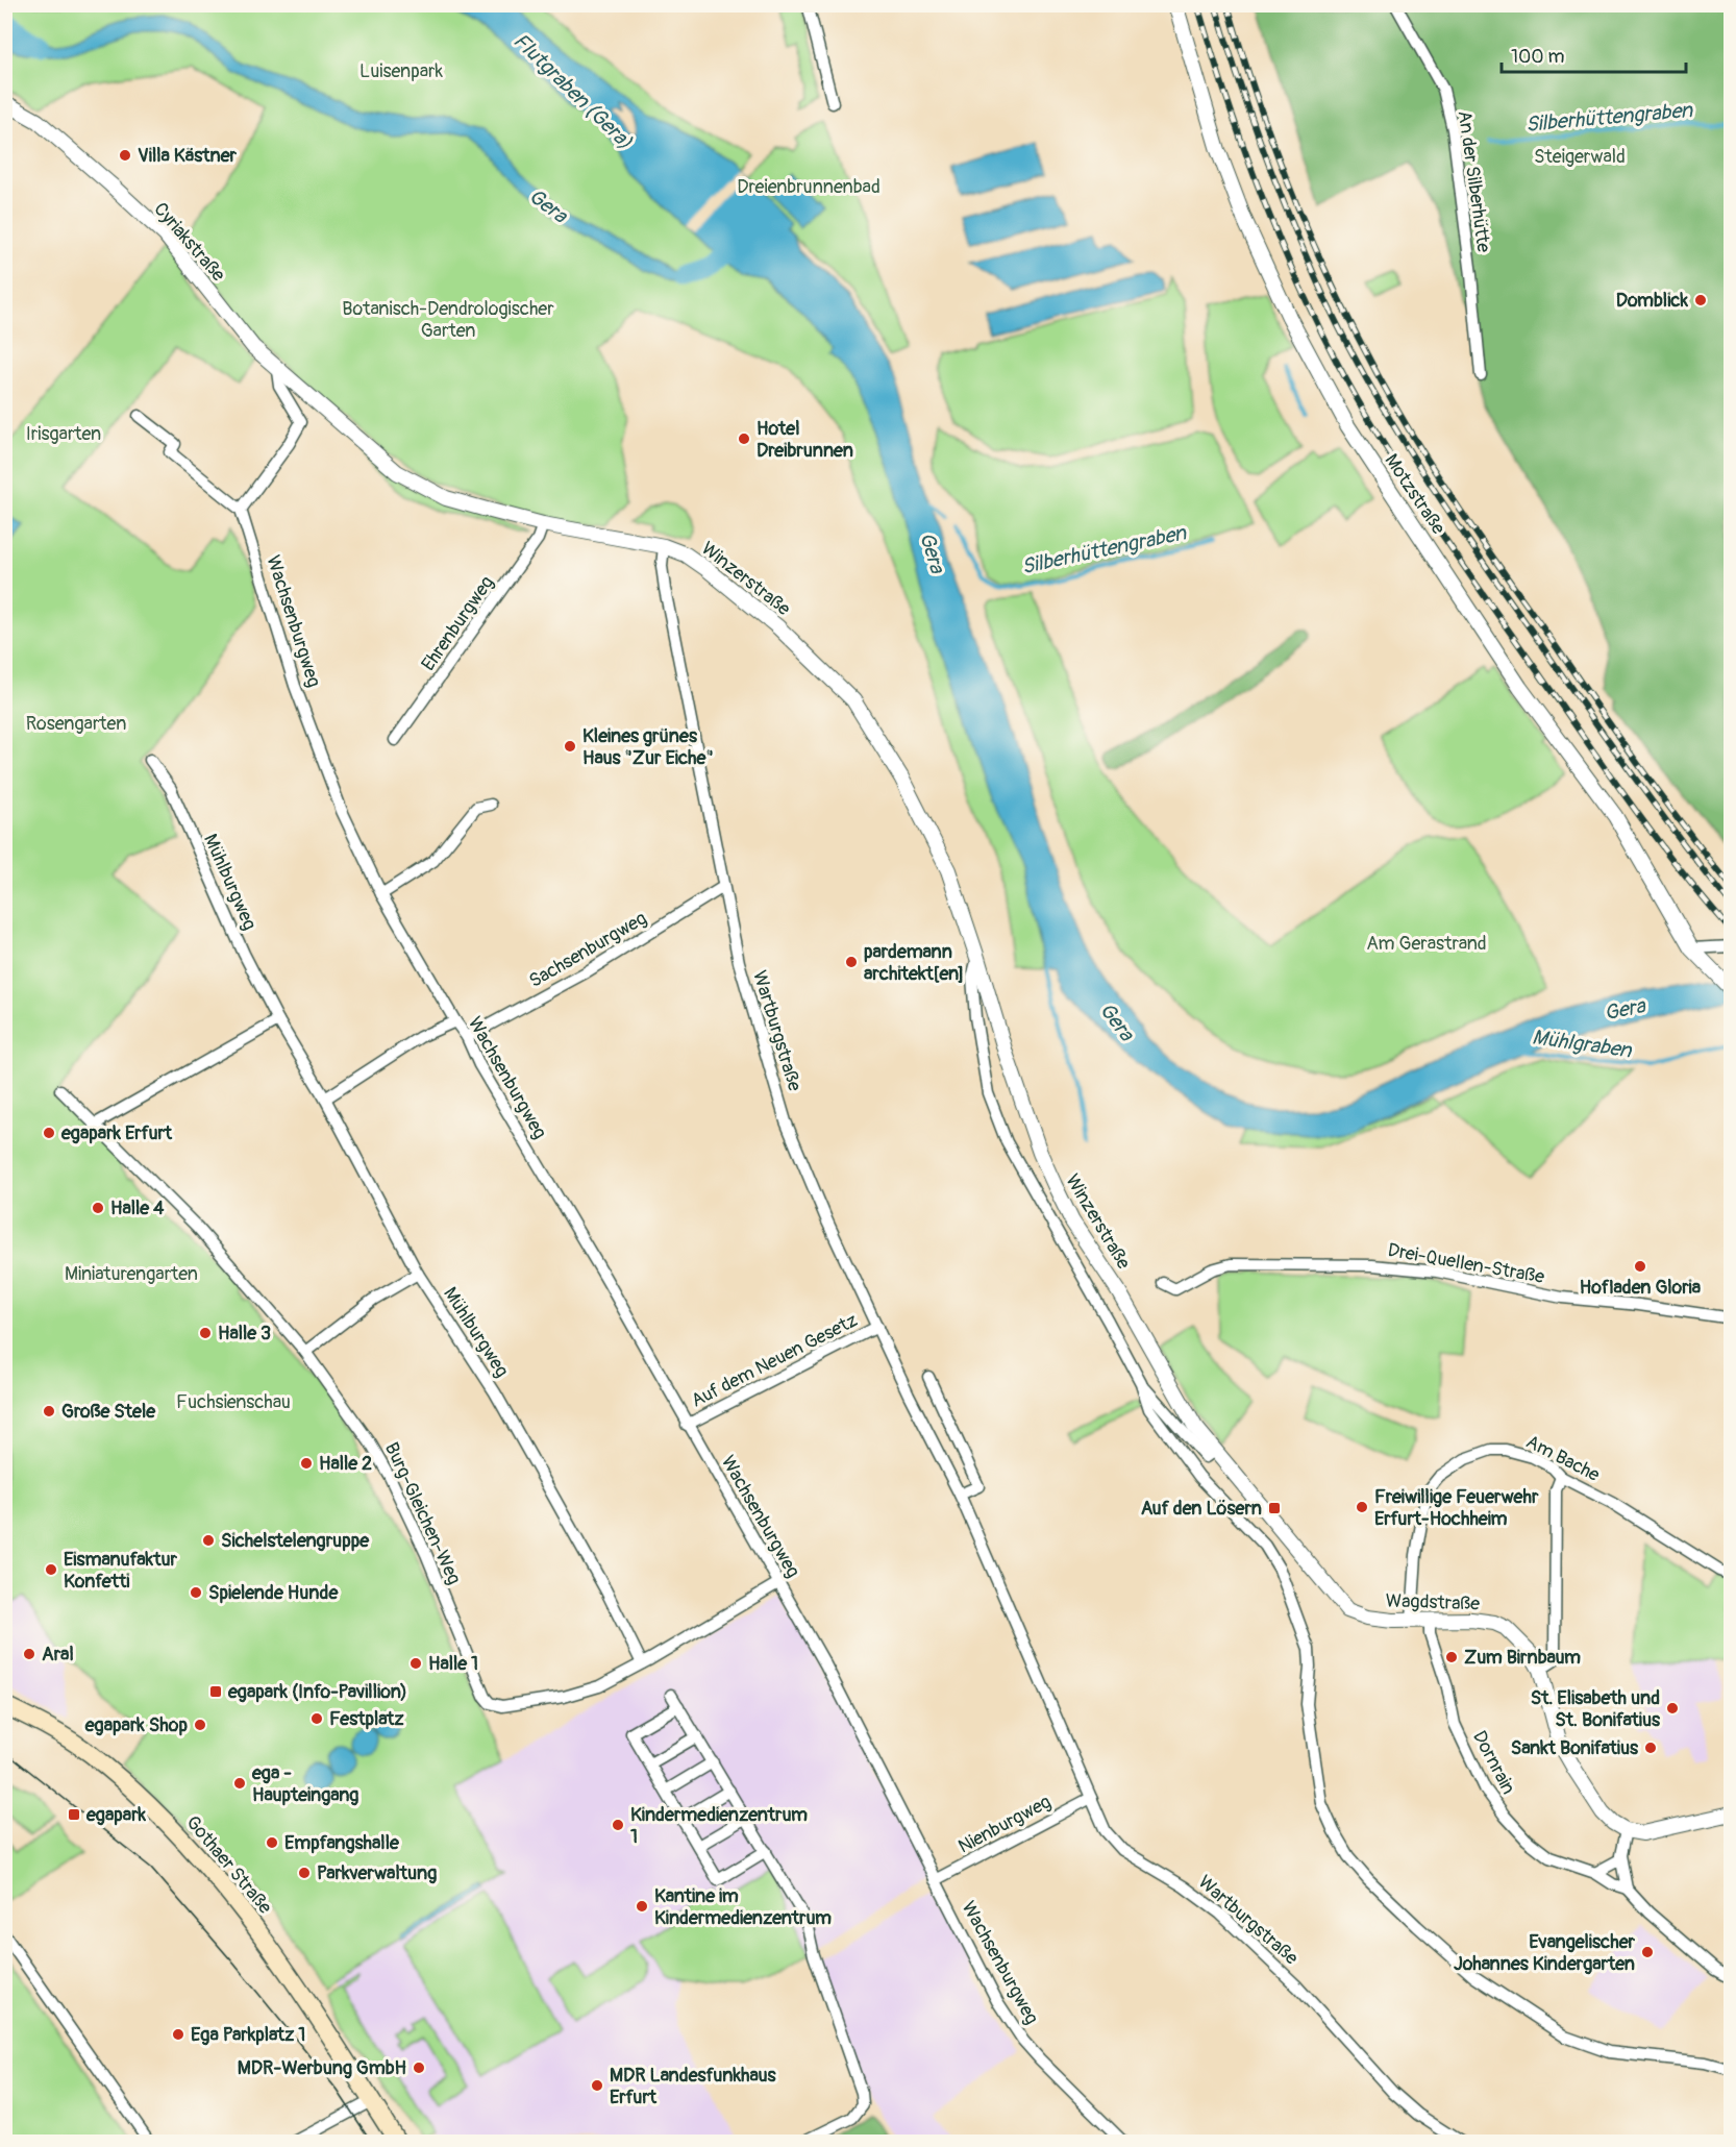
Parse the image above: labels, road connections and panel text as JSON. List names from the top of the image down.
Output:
{
  "streets": {
    "main road": ["Gothaer Straße"],
    "street": [
      "An der Silberhütte",
      "Cyriakstraße",
      "Motzstraße",
      "Winzerstraße",
      "Wachsenburgweg",
      "Ehrenburgweg",
      "Mühlburgweg",
      "Sachsenburgweg",
      "Wartburgstraße",
      "Drei-Quellen-Straße",
      "Auf dem Neuen Gesetz",
      "Am Bache",
      "Burg-Gleichen-Weg",
      "Wagdstraße",
      "Dornrain",
      "Nienburgweg"
    ]
  },
  "crossings": [
    ["Cyriakstraße", "Winzerstraße"],
    ["Winzerstraße", "Ehrenburgweg"],
    ["Winzerstraße", "Wartburgstraße"],
    ["Winzerstraße", "Wagdstraße"],
    ["Wachsenburgweg", "Sachsenburgweg"],
    ["Wachsenburgweg", "Auf dem Neuen Gesetz"],
    ["Wachsenburgweg", "Burg-Gleichen-Weg"],
    ["Wachsenburgweg", "Nienburgweg"],
    ["Mühlburgweg", "Burg-Gleichen-Weg"],
    ["Sachsenburgweg", "Wartburgstraße"],
    ["Wartburgstraße", "Auf dem Neuen Gesetz"],
    ["Wartburgstraße", "Nienburgweg"],
    ["Am Bache", "Wagdstraße"],
    ["Wagdstraße", "Dornrain"]
  ],
  "water": [
    "Flutgraben (Gera)",
    "Silberhüttengraben",
    "Gera",
    "Mühlgraben"
  ],
  "parks": [
    "Luisenpark",
    "Steigerwald",
    "Dreienbrunnenbad",
    "Botanisch-Dendrologischer Garten",
    "Irisgarten",
    "Rosengarten",
    "Am Gerastrand",
    "Miniaturengarten",
    "Fuchsienschau"
  ],
  "places": {
    "other": [
      "Villa Kästner",
      "Domblick",
      "Hotel Dreibrunnen",
      "Kleines grünes Haus \"Zur Eiche\"",
      "pardemann architekt[en]",
      "egapark Erfurt",
      "Halle 4",
      "Hofladen Gloria",
      "Halle 3",
      "Große Stele",
      "Halle 2",
      "Freiwillige Feuerwehr Erfurt-Hochheim",
      "Sichelstelengruppe",
      "Eismanufaktur Konfetti",
      "Spielende Hunde",
      "Aral",
      "Zum Birnbaum",
      "Halle 1",
      "St. Elisabeth und St. Bonifatius",
      "Festplatz",
      "egapark Shop",
      "Sankt Bonifatius",
      "ega - Haupteingang",
      "Kindermedienzentrum 1",
      "Empfangshalle",
      "Parkverwaltung",
      "Kantine im Kindermedienzentrum",
      "Evangelischer Johannes Kindergarten",
      "Ega Parkplatz 1",
      "MDR-Werbung GmbH",
      "MDR Landesfunkhaus Erfurt"
    ],
    "transit": ["Auf den Lösern", "egapark (Info-Pavillion)", "egapark"]
  },
  "scale_bar": "100 m"
}
